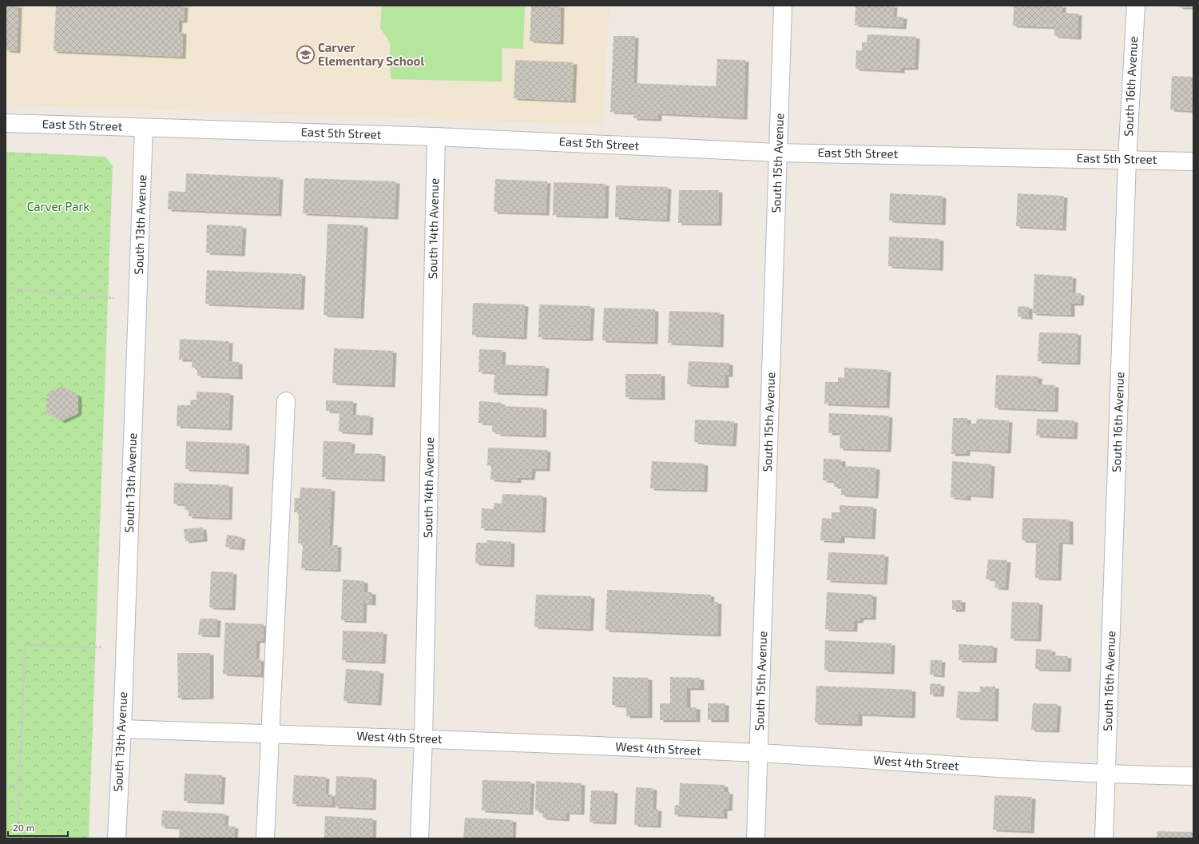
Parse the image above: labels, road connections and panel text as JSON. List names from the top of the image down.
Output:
{
  "streets": {
    "street": [
      "South 16th Avenue",
      "East 5th Street",
      "South 15th Avenue",
      "South 13th Avenue",
      "South 14th Avenue",
      "West 4th Street"
    ]
  },
  "crossings": [
    ["South 16th Avenue", "East 5th Street"],
    ["South 16th Avenue", "West 4th Street"],
    ["East 5th Street", "South 15th Avenue"],
    ["East 5th Street", "South 13th Avenue"],
    ["East 5th Street", "South 14th Avenue"],
    ["South 15th Avenue", "West 4th Street"],
    ["South 13th Avenue", "West 4th Street"],
    ["South 14th Avenue", "West 4th Street"]
  ],
  "parks": ["Carver Park"],
  "places": {
    "school or university": ["Carver Elementary School"]
  },
  "scale_bar": "20 m"
}
